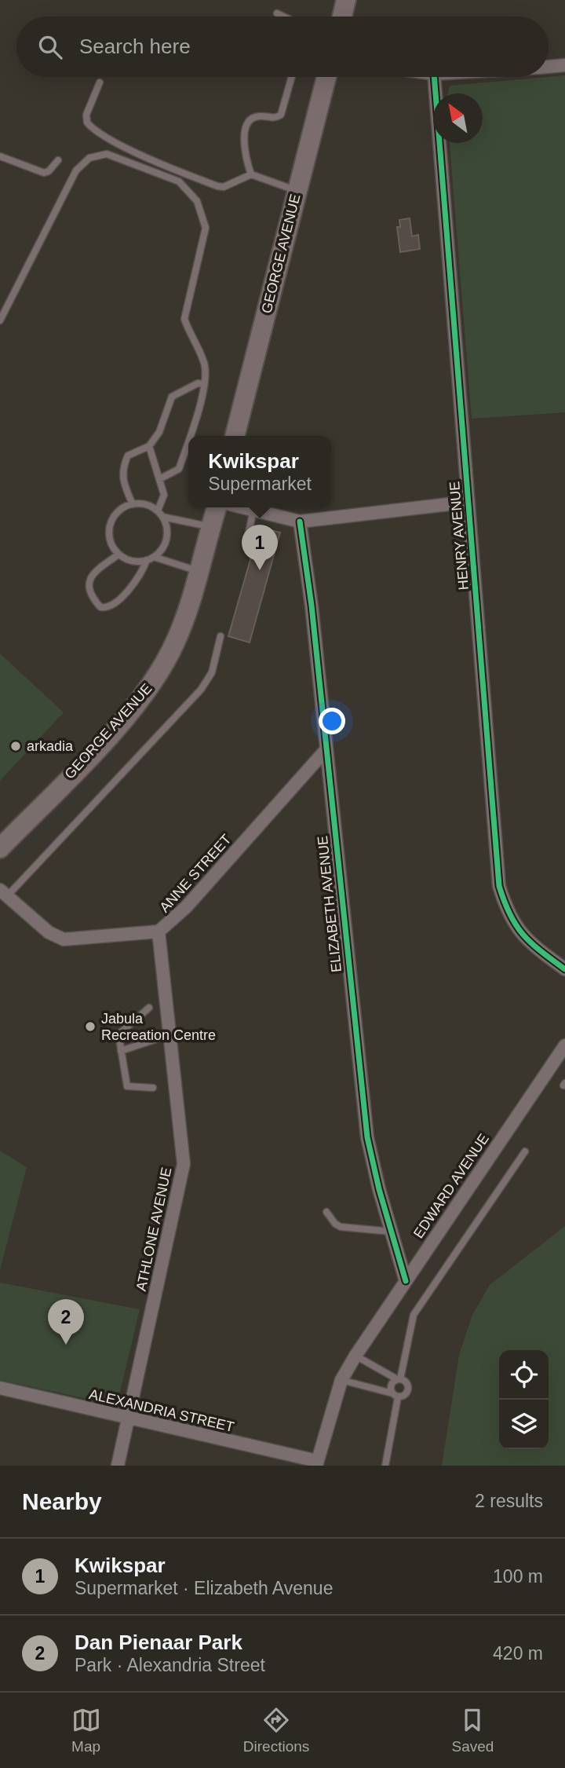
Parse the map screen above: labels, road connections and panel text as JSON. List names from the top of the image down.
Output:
{
  "streets": {
    "main road": ["GEORGE AVENUE"],
    "street": [
      "HENRY AVENUE",
      "ANNE STREET",
      "ELIZABETH AVENUE",
      "EDWARD AVENUE",
      "ATHLONE AVENUE",
      "ALEXANDRIA STREET"
    ]
  },
  "crossings": [
    ["ANNE STREET", "ELIZABETH AVENUE"],
    ["ANNE STREET", "ATHLONE AVENUE"],
    ["ELIZABETH AVENUE", "EDWARD AVENUE"],
    ["EDWARD AVENUE", "ALEXANDRIA STREET"],
    ["ATHLONE AVENUE", "ALEXANDRIA STREET"]
  ],
  "places": ["arkadia", "Jabula Recreation Centre"],
  "north": "top left",
  "page": {
    "search": "Search here",
    "popup": ["Kwikspar", "Supermarket"],
    "pins": ["1", "2"],
    "heading": ["Nearby", "2 results"],
    "list": [
      {
        "mark": "1",
        "name": "Kwikspar",
        "note": "Supermarket · Elizabeth Avenue",
        "value": "100 m"
      },
      {
        "mark": "2",
        "name": "Dan Pienaar Park",
        "note": "Park · Alexandria Street",
        "value": "420 m"
      }
    ],
    "nav": ["Map", "Directions", "Saved"]
  }
}
